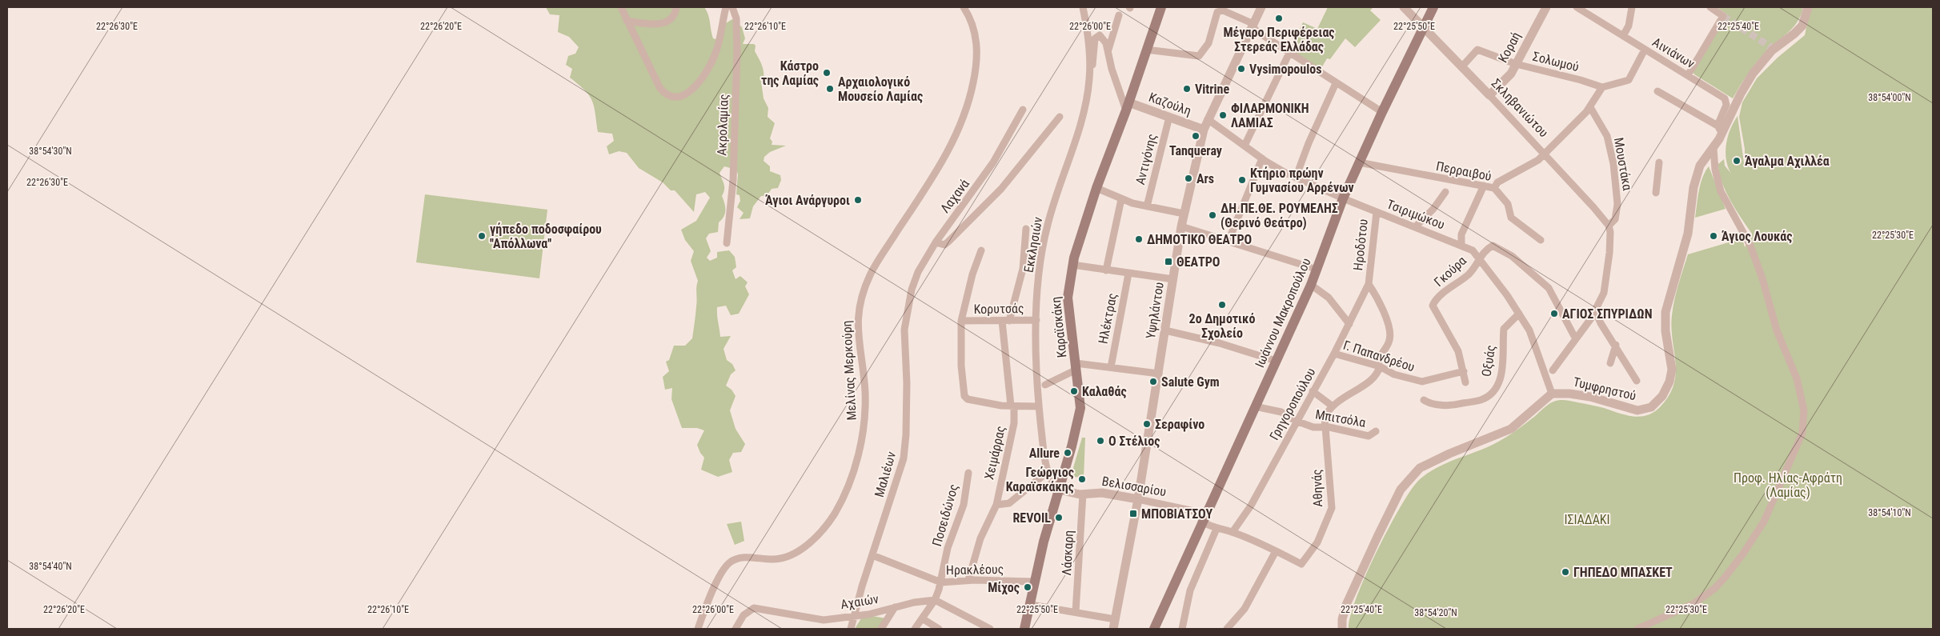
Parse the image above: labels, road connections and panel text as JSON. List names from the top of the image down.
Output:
{
  "streets": {
    "main road": ["Ιωάννου Μακροπούλου", "Καραϊσκάκη"],
    "street": [
      "Κοραή",
      "Αινιάνων",
      "Σολωμού",
      "Καζούλη",
      "Σκληβανιώτου",
      "Ακρολαμίας",
      "Αντιγόνης",
      "Μουστάκα",
      "Περραιβού",
      "Λαχανά",
      "Τσιριμώκου",
      "Εκκλησιών",
      "Ηροδότου",
      "Γκούρα",
      "Κορυτσάς",
      "Υψηλάντου",
      "Ηλέκτρας",
      "Γ. Παπανδρέου",
      "Οξυάς",
      "Μελίνας Μερκούρη",
      "Τυμφρηστού",
      "Γρηγοροπούλου",
      "Μπιτσόλα",
      "Χειμάρρας",
      "Μαλιέων",
      "Βελισσαρίου",
      "Αθηνάς",
      "Ποσειδώνος",
      "Λάσκαρη",
      "Ηρακλέους",
      "Αχαιών"
    ]
  },
  "crossings": [
    ["Κοραή", "Σολωμού"],
    ["Κοραή", "Σκληβανιώτου"],
    ["Αινιάνων", "Τυμφρηστού"],
    ["Σολωμού", "Σκληβανιώτου"],
    ["Καζούλη", "Αντιγόνης"],
    ["Καζούλη", "Υψηλάντου"],
    ["Καζούλη", "Καραϊσκάκη"],
    ["Σκληβανιώτου", "Μουστάκα"],
    ["Σκληβανιώτου", "Ιωάννου Μακροπούλου"],
    ["Μουστάκα", "Γκούρα"],
    ["Περραιβού", "Ιωάννου Μακροπούλου"],
    ["Λαχανά", "Μαλιέων"],
    ["Τσιριμώκου", "Ηροδότου"],
    ["Τσιριμώκου", "Γκούρα"],
    ["Τσιριμώκου", "Υψηλάντου"],
    ["Τσιριμώκου", "Ιωάννου Μακροπούλου"],
    ["Τσιριμώκου", "Οξυάς"],
    ["Τσιριμώκου", "Τυμφρηστού"],
    ["Εκκλησιών", "Κορυτσάς"],
    ["Εκκλησιών", "Καραϊσκάκη"],
    ["Εκκλησιών", "Βελισσαρίου"],
    ["Ηροδότου", "Γ. Παπανδρέου"],
    ["Ηροδότου", "Γρηγοροπούλου"],
    ["Γκούρα", "Γ. Παπανδρέου"],
    ["Κορυτσάς", "Χειμάρρας"],
    ["Υψηλάντου", "Βελισσαρίου"],
    ["Ιωάννου Μακροπούλου", "Μπιτσόλα"],
    ["Ιωάννου Μακροπούλου", "Βελισσαρίου"],
    ["Καραϊσκάκη", "Βελισσαρίου"],
    ["Καραϊσκάκη", "Ηρακλέους"],
    ["Γ. Παπανδρέου", "Γρηγοροπούλου"],
    ["Γρηγοροπούλου", "Μπιτσόλα"],
    ["Γρηγοροπούλου", "Βελισσαρίου"],
    ["Μπιτσόλα", "Αθηνάς"],
    ["Χειμάρρας", "Ηρακλέους"],
    ["Μαλιέων", "Ηρακλέους"],
    ["Μαλιέων", "Αχαιών"],
    ["Βελισσαρίου", "Αθηνάς"],
    ["Βελισσαρίου", "Λάσκαρη"],
    ["Ποσειδώνος", "Ηρακλέους"],
    ["Ποσειδώνος", "Αχαιών"]
  ],
  "parks": ["Προφ. Ηλίας-Αφράτη (Λαμίας)", "ΙΣΙΑΔΑΚΙ"],
  "places": {
    "other": [
      "Μέγαρο Περιφέρειας Στερεάς Ελλάδας",
      "Vysimopoulos",
      "Κάστρο της Λαμίας",
      "Αρχαιολογικό Μουσείο Λαμίας",
      "Vitrine",
      "ΦΙΛΑΡΜΟΝΙΚΗ ΛΑΜΙΑΣ",
      "Tanqueray",
      "Άγαλμα Αχιλλέα",
      "Ars",
      "Κτήριο πρώην Γυμνασίου Αρρένων",
      "Άγιοι Ανάργυροι",
      "ΔΗ.ΠΕ.ΘΕ. ΡΟΥΜΕΛΗΣ (Θερινό Θεάτρο)",
      "γήπεδο ποδοσφαίρου ''Απόλλωνα''",
      "Άγιος Λουκάς",
      "ΔΗΜΟΤΙΚΟ ΘΕΑΤΡΟ",
      "2ο Δημοτικό Σχολείο",
      "ΑΓΙΟΣ ΣΠΥΡΙΔΩΝ",
      "Salute Gym",
      "Καλαθάς",
      "Σεραφίνο",
      "Ο Στέλιος",
      "Allure",
      "Γεώργιος Καραϊσκάκης",
      "REVOIL",
      "ΓΗΠΕΔΟ ΜΠΑΣΚΕΤ",
      "Μίχος"
    ],
    "transit": ["ΘΕΑΤΡΟ", "ΜΠΟΒΙΑΤΣΟΥ"]
  },
  "coordinates": [
    "22°26'30\"E",
    "22°26'20\"E",
    "22°26'10\"E",
    "22°26'00\"E",
    "22°25'50\"E",
    "22°25'40\"E",
    "38°54'00\"N",
    "38°54'30\"N",
    "22°25'30\"E",
    "38°54'10\"N",
    "38°54'40\"N",
    "38°54'20\"N"
  ]
}
